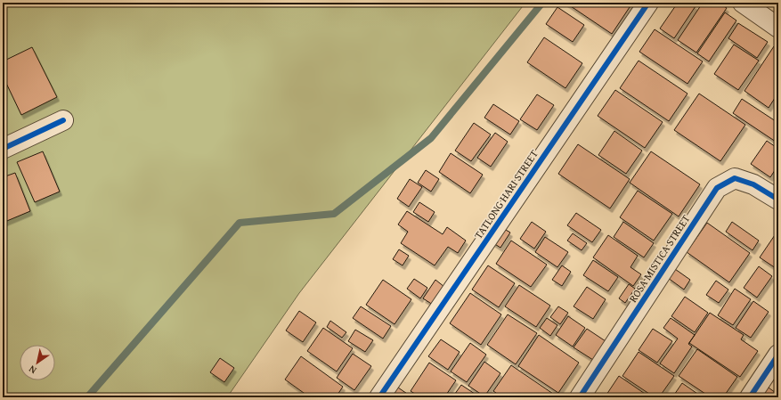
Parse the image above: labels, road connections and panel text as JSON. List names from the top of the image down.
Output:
{
  "streets": {
    "street": ["TATLONG HARI STREET", "ROSA MISTICA STREET"]
  },
  "north": "bottom left"
}
